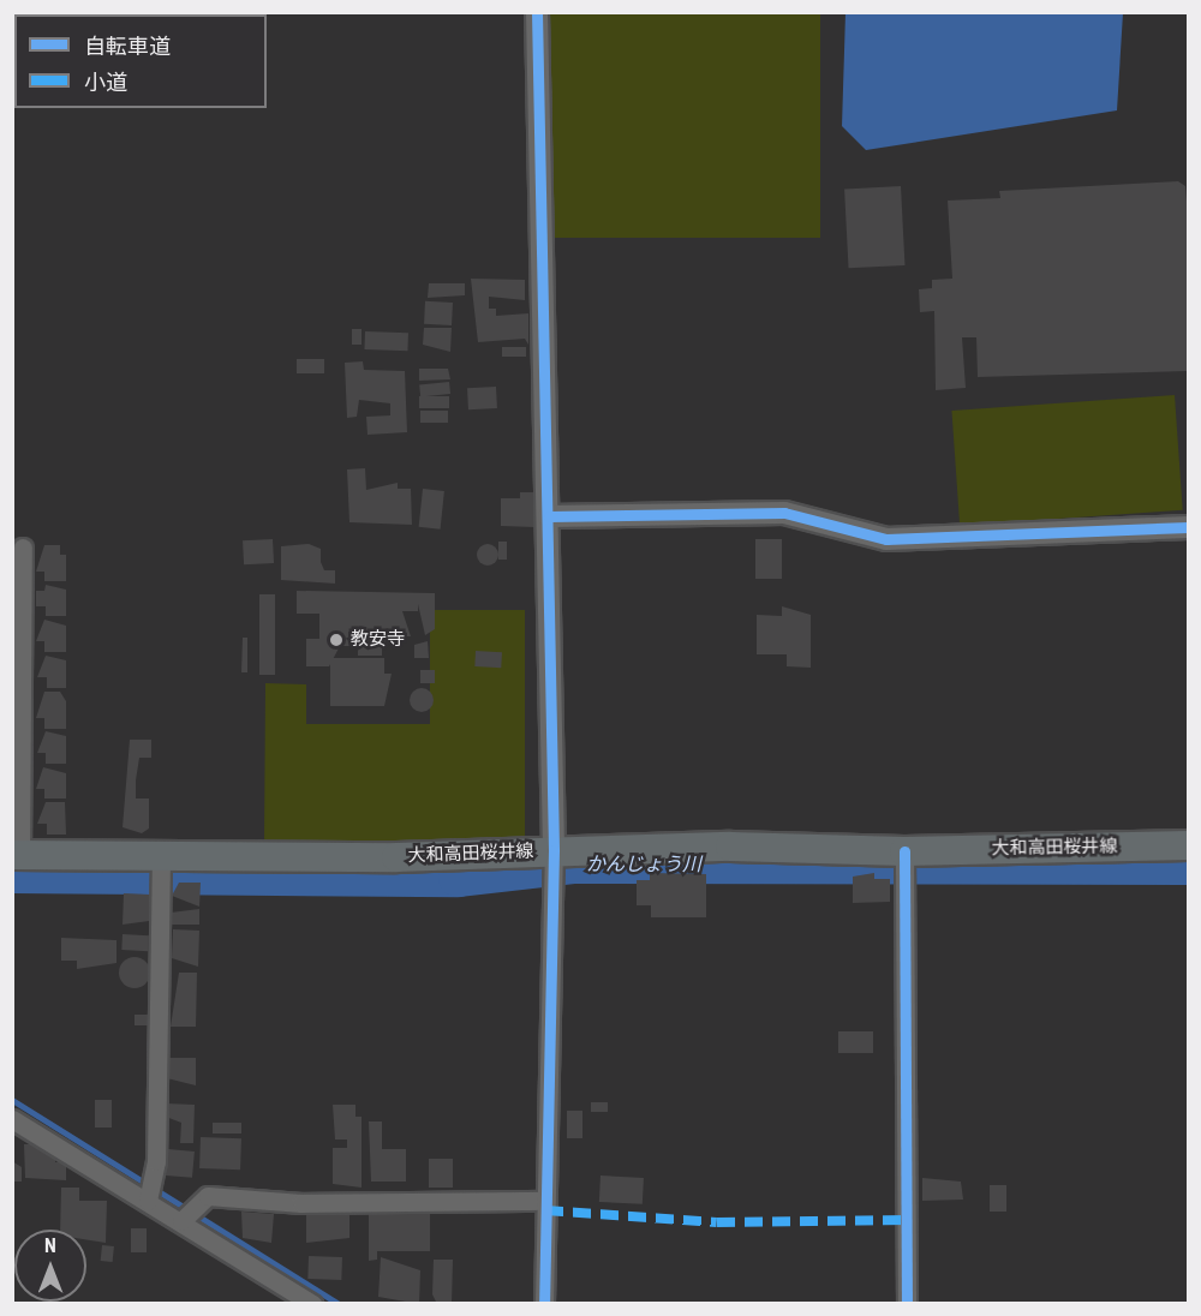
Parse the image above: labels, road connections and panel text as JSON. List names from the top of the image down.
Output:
{
  "streets": {
    "main road": ["大和高田桜井線"]
  },
  "water": ["かんじょう川"],
  "places": ["教安寺"],
  "legend": ["自転車道", "小道"],
  "north": "top"
}
